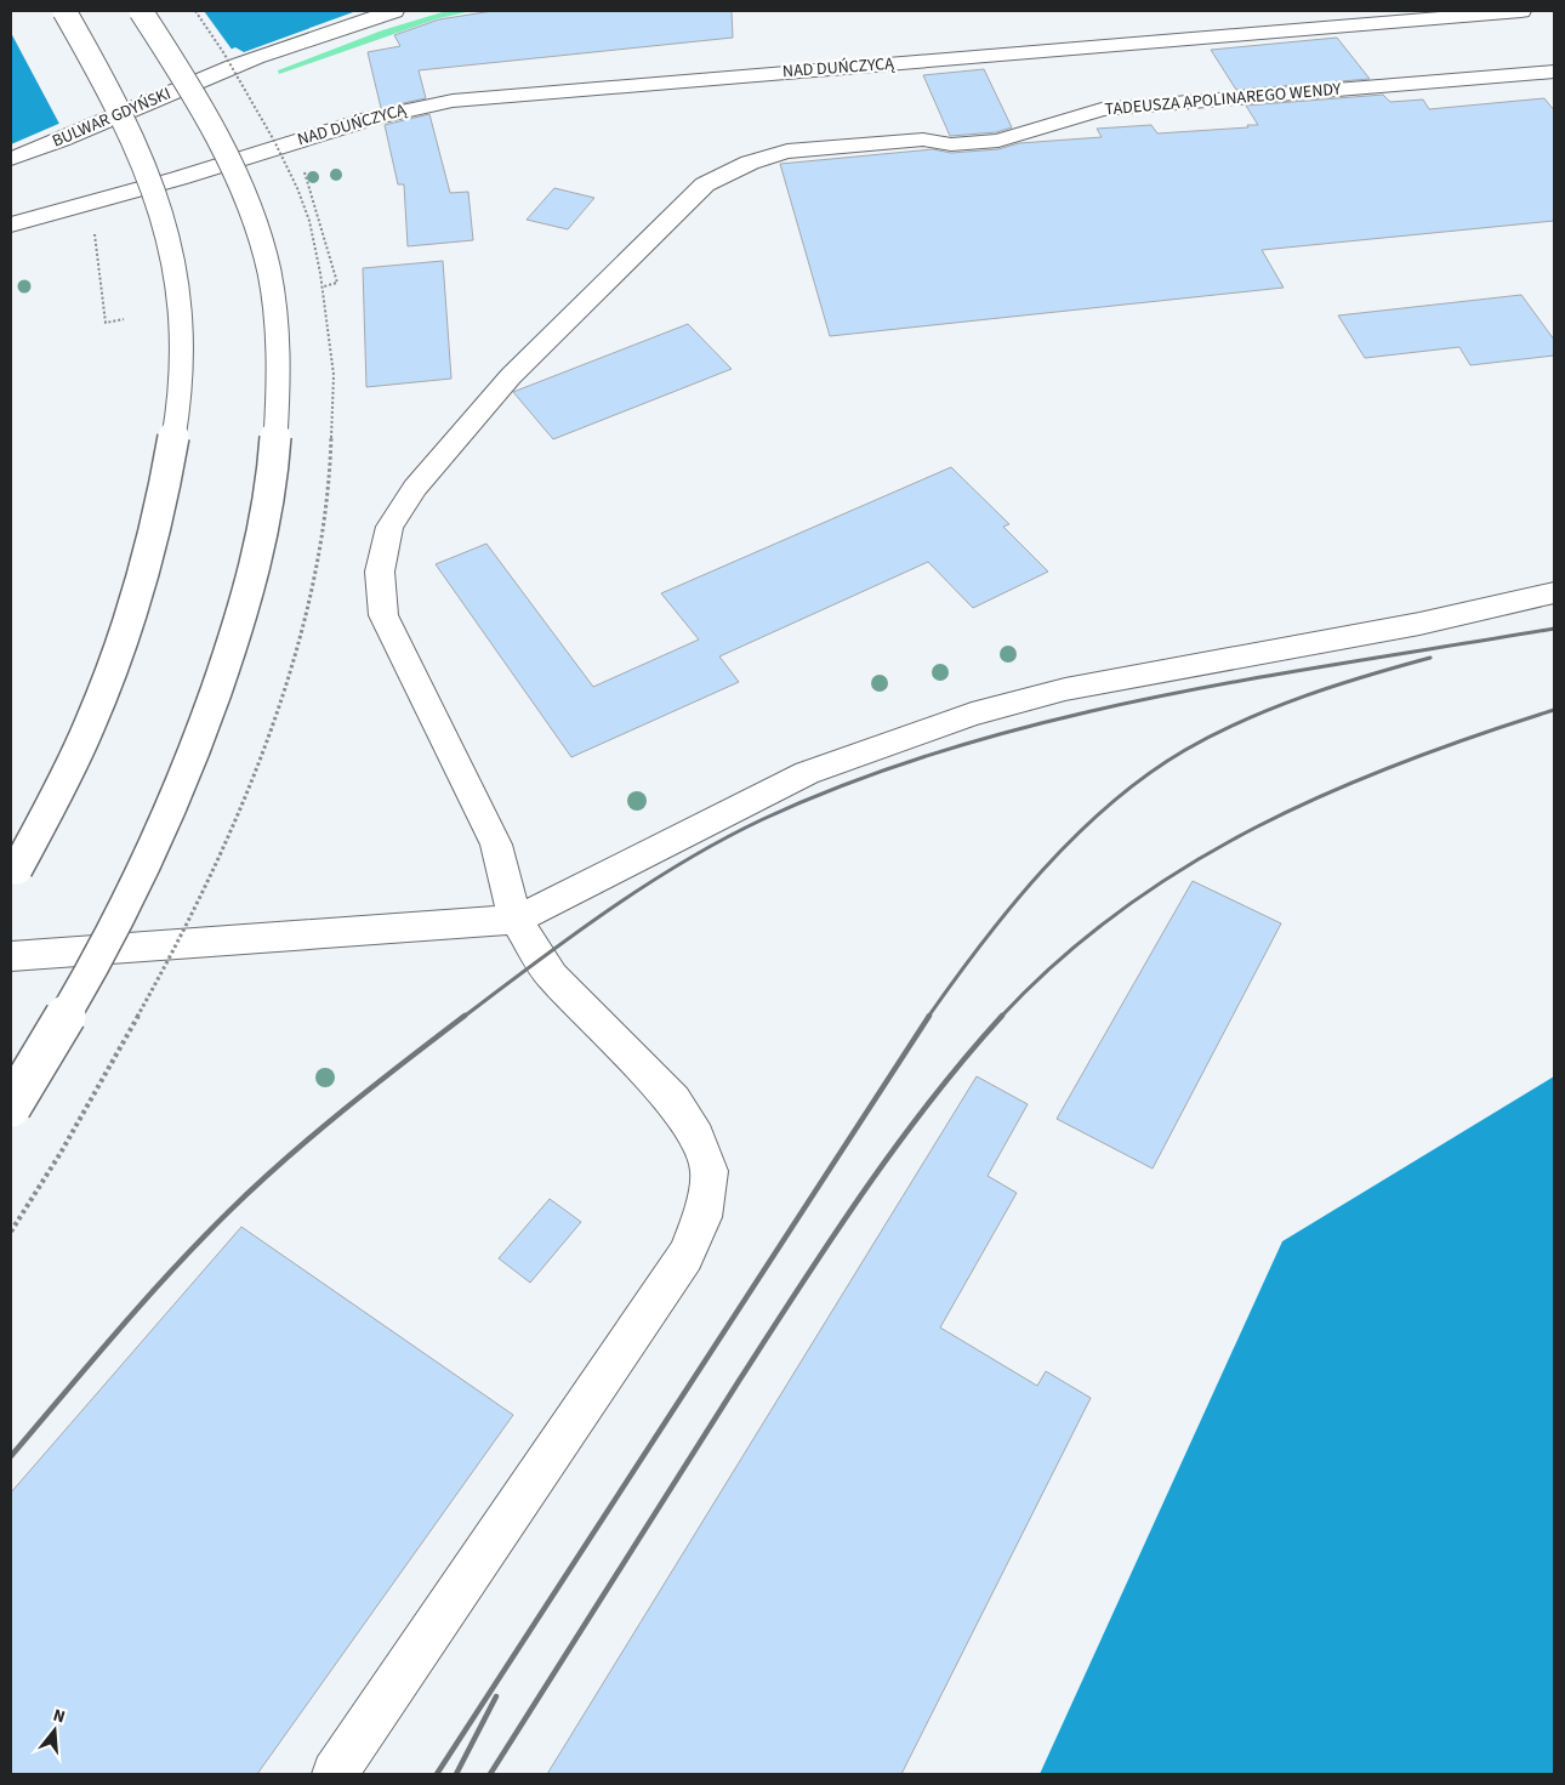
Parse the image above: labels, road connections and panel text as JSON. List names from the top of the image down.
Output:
{
  "streets": {
    "main road": ["NAD DUŃCZYCĄ", "TADEUSZA APOLINAREGO WENDY", "BULWAR GDYŃSKI"]
  },
  "north": "top"
}
